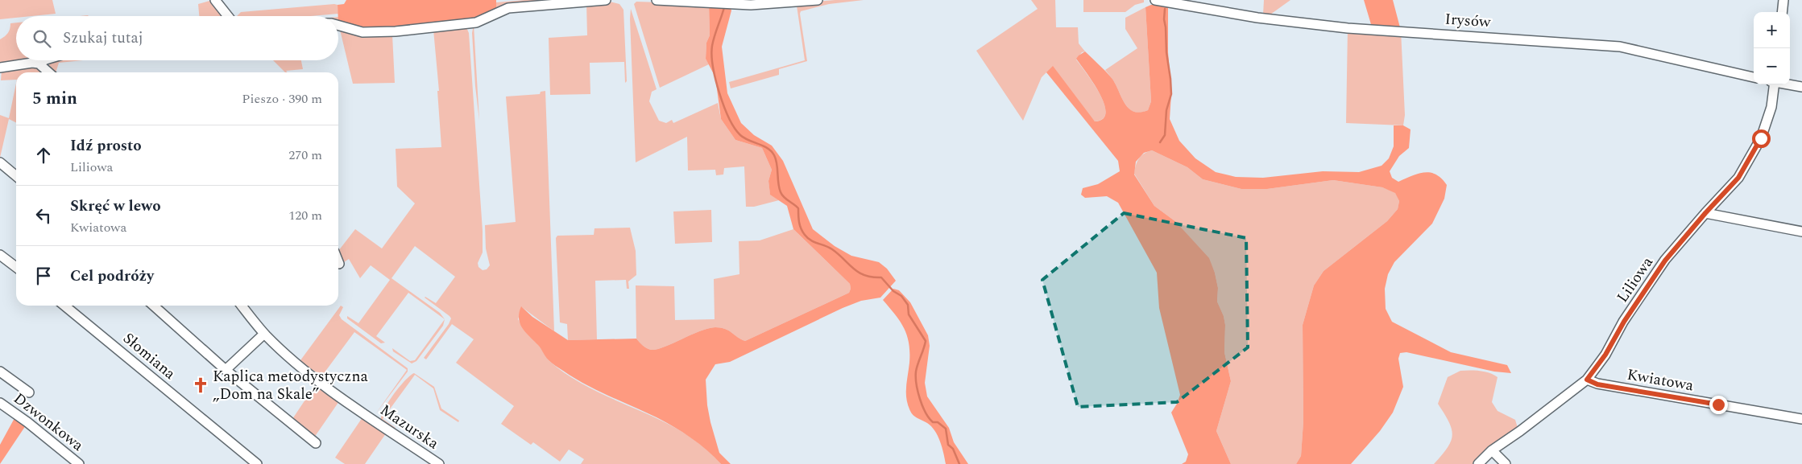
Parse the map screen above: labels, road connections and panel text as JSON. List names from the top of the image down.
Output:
{
  "streets": {
    "street": [
      "Irysów",
      "Liliowa",
      "Słomiana",
      "Kwiatowa",
      "Dzwonkowa",
      "Mazurska"
    ]
  },
  "crossings": [
    ["Liliowa", "Kwiatowa"]
  ],
  "places": {
    "church": ["Kaplica metodystyczna „Dom na Skale”"]
  },
  "page": {
    "map_buttons": ["+", "−"],
    "search": "Szukaj tutaj",
    "heading": ["5 min", "Pieszo · 390 m"],
    "list": [
      ["Idź prosto", "Liliowa", "270 m"],
      ["Skręć w lewo", "Kwiatowa", "120 m"],
      "Cel podróży"
    ]
  }
}
